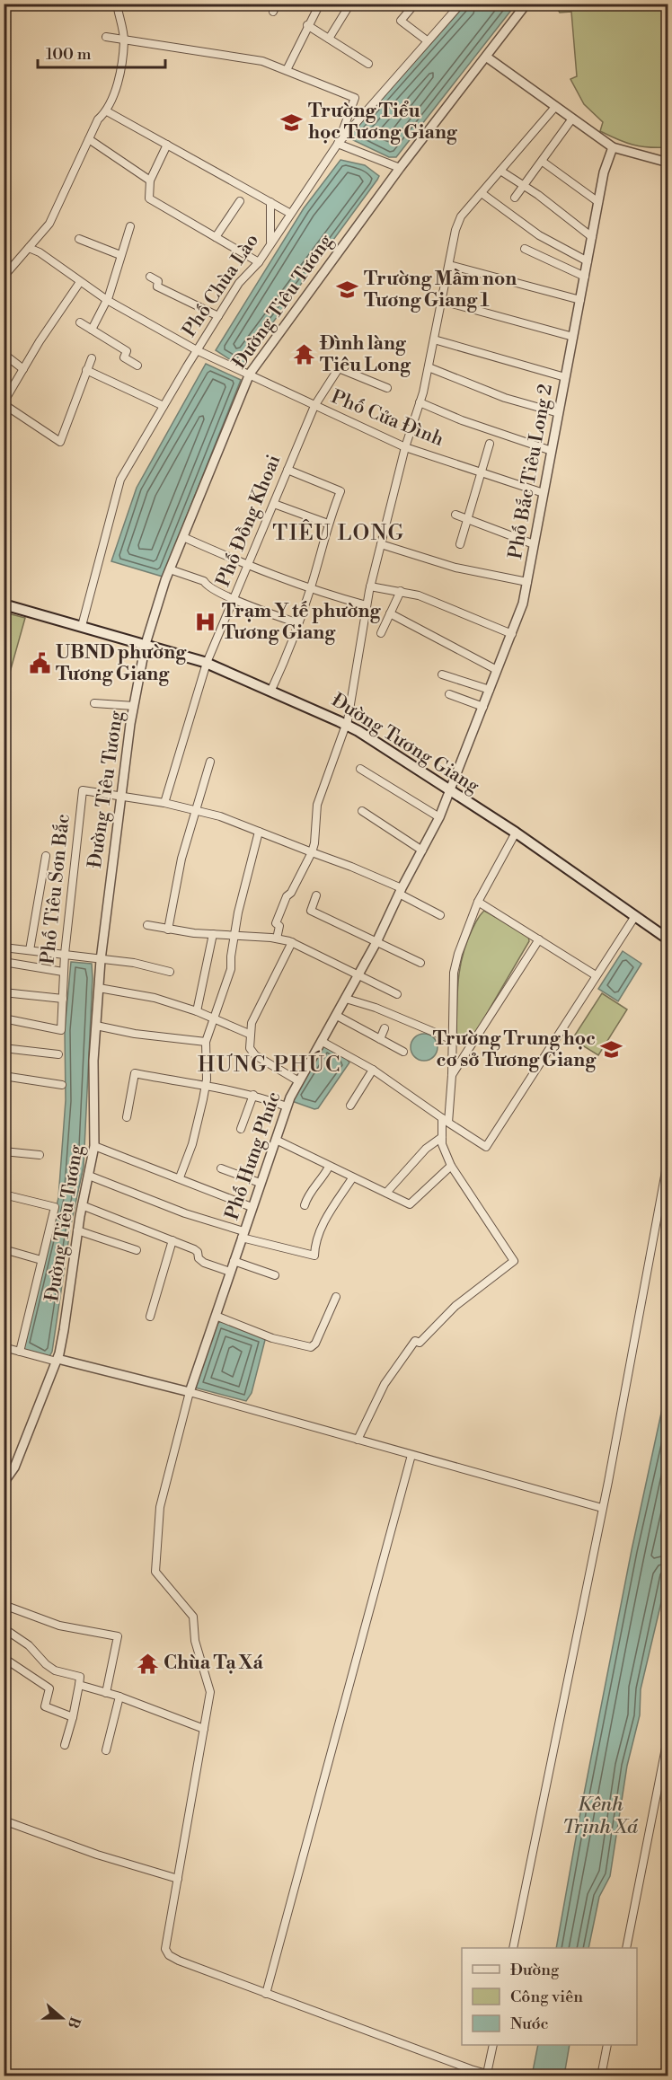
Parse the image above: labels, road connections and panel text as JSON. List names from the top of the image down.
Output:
{
  "streets": {
    "main road": ["Đường Tương Giang"],
    "street": [
      "Phố Chùa Lào",
      "Đường Tiêu Tương",
      "Phố Cửa Đình",
      "Phố Bắc Tiêu Long 2",
      "Phố Đồng Khoai",
      "Phố Tiêu Sơn Bắc",
      "Phố Hưng Phúc"
    ]
  },
  "crossings": [
    ["Phố Chùa Lào", "Phố Cửa Đình"],
    ["Phố Chùa Lào", "Đường Tương Giang"],
    ["Đường Tiêu Tương", "Phố Cửa Đình"],
    ["Đường Tiêu Tương", "Đường Tương Giang"],
    ["Đường Tiêu Tương", "Phố Tiêu Sơn Bắc"],
    ["Phố Cửa Đình", "Phố Bắc Tiêu Long 2"],
    ["Phố Cửa Đình", "Phố Đồng Khoai"],
    ["Phố Bắc Tiêu Long 2", "Đường Tương Giang"],
    ["Phố Bắc Tiêu Long 2", "Phố Hưng Phúc"],
    ["Phố Đồng Khoai", "Đường Tương Giang"],
    ["Đường Tương Giang", "Phố Hưng Phúc"]
  ],
  "districts": ["TIÊU LONG", "HƯNG PHÚC"],
  "water": ["Kênh Trịnh Xá"],
  "places": {
    "school or university": ["Trường Tiểu học Tương Giang", "Trường Mầm non Tương Giang 1", "Trường Trung học cơ sở Tương Giang"],
    "temple": ["Đình làng Tiêu Long", "Chùa Tạ Xá"],
    "hospital": ["Trạm Y tế phường Tương Giang"],
    "public building": ["UBND phường Tương Giang"]
  },
  "legend": ["Đường", "Công viên", "Nước"],
  "scale_bar": "100 m",
  "north": "right"
}
